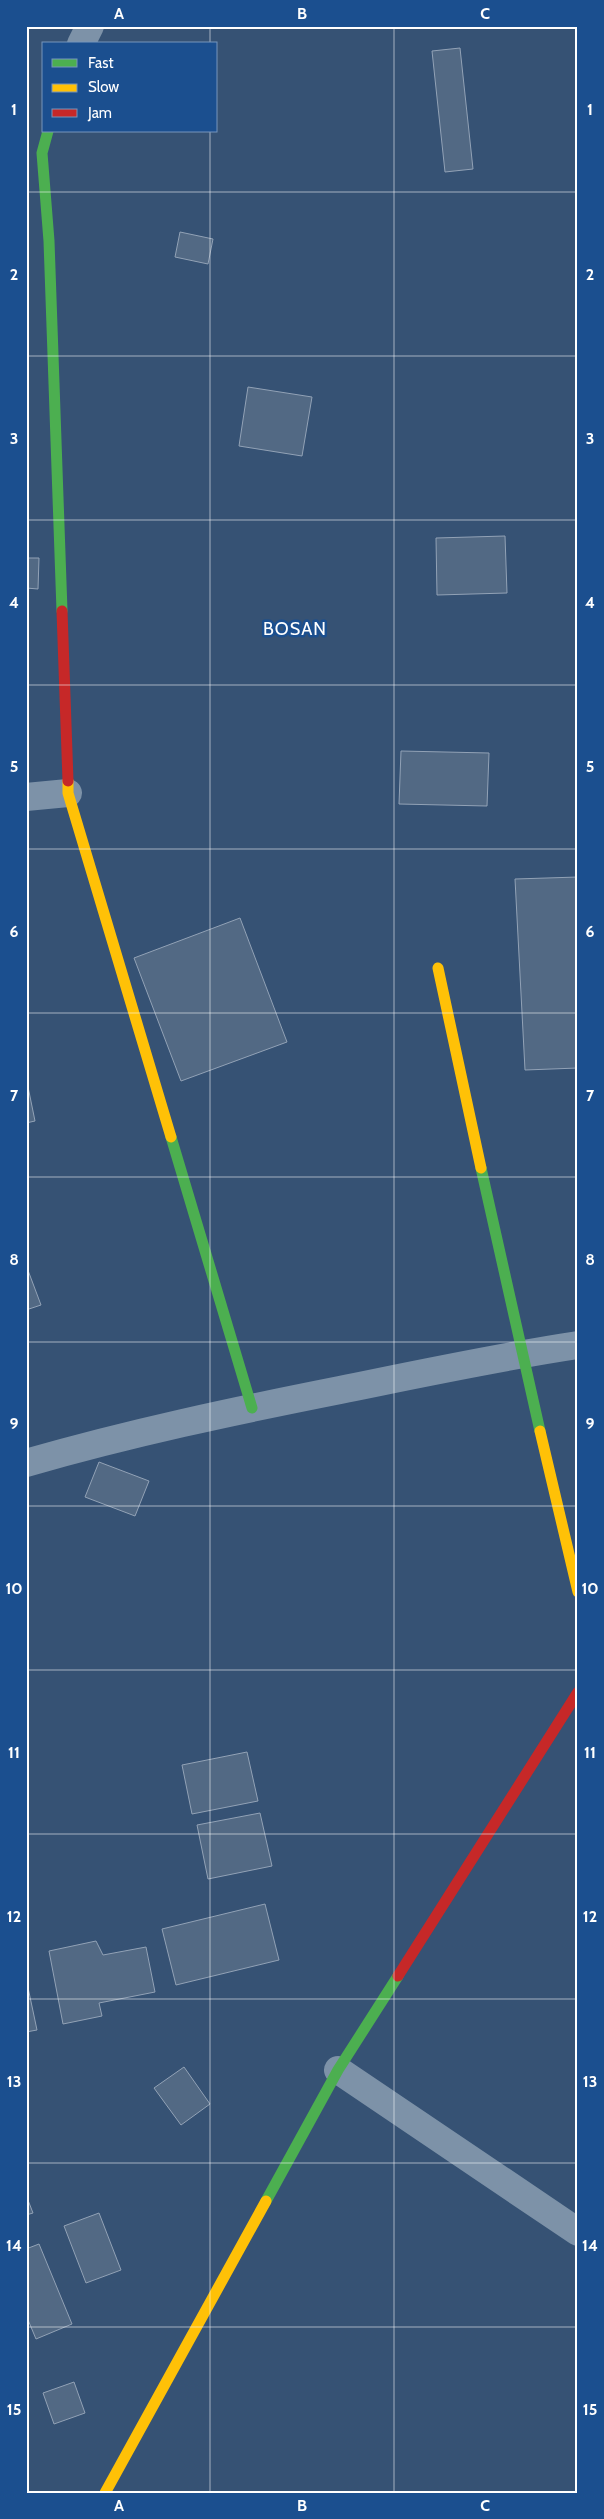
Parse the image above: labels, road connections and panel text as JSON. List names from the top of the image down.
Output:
{
  "districts": ["BOSAN"],
  "legend": ["Fast", "Slow", "Jam"],
  "grid": {
    "columns": ["A", "B", "C"],
    "rows": [
      "1",
      "2",
      "3",
      "4",
      "5",
      "6",
      "7",
      "8",
      "9",
      "10",
      "11",
      "12",
      "13",
      "14",
      "15"
    ]
  }
}
